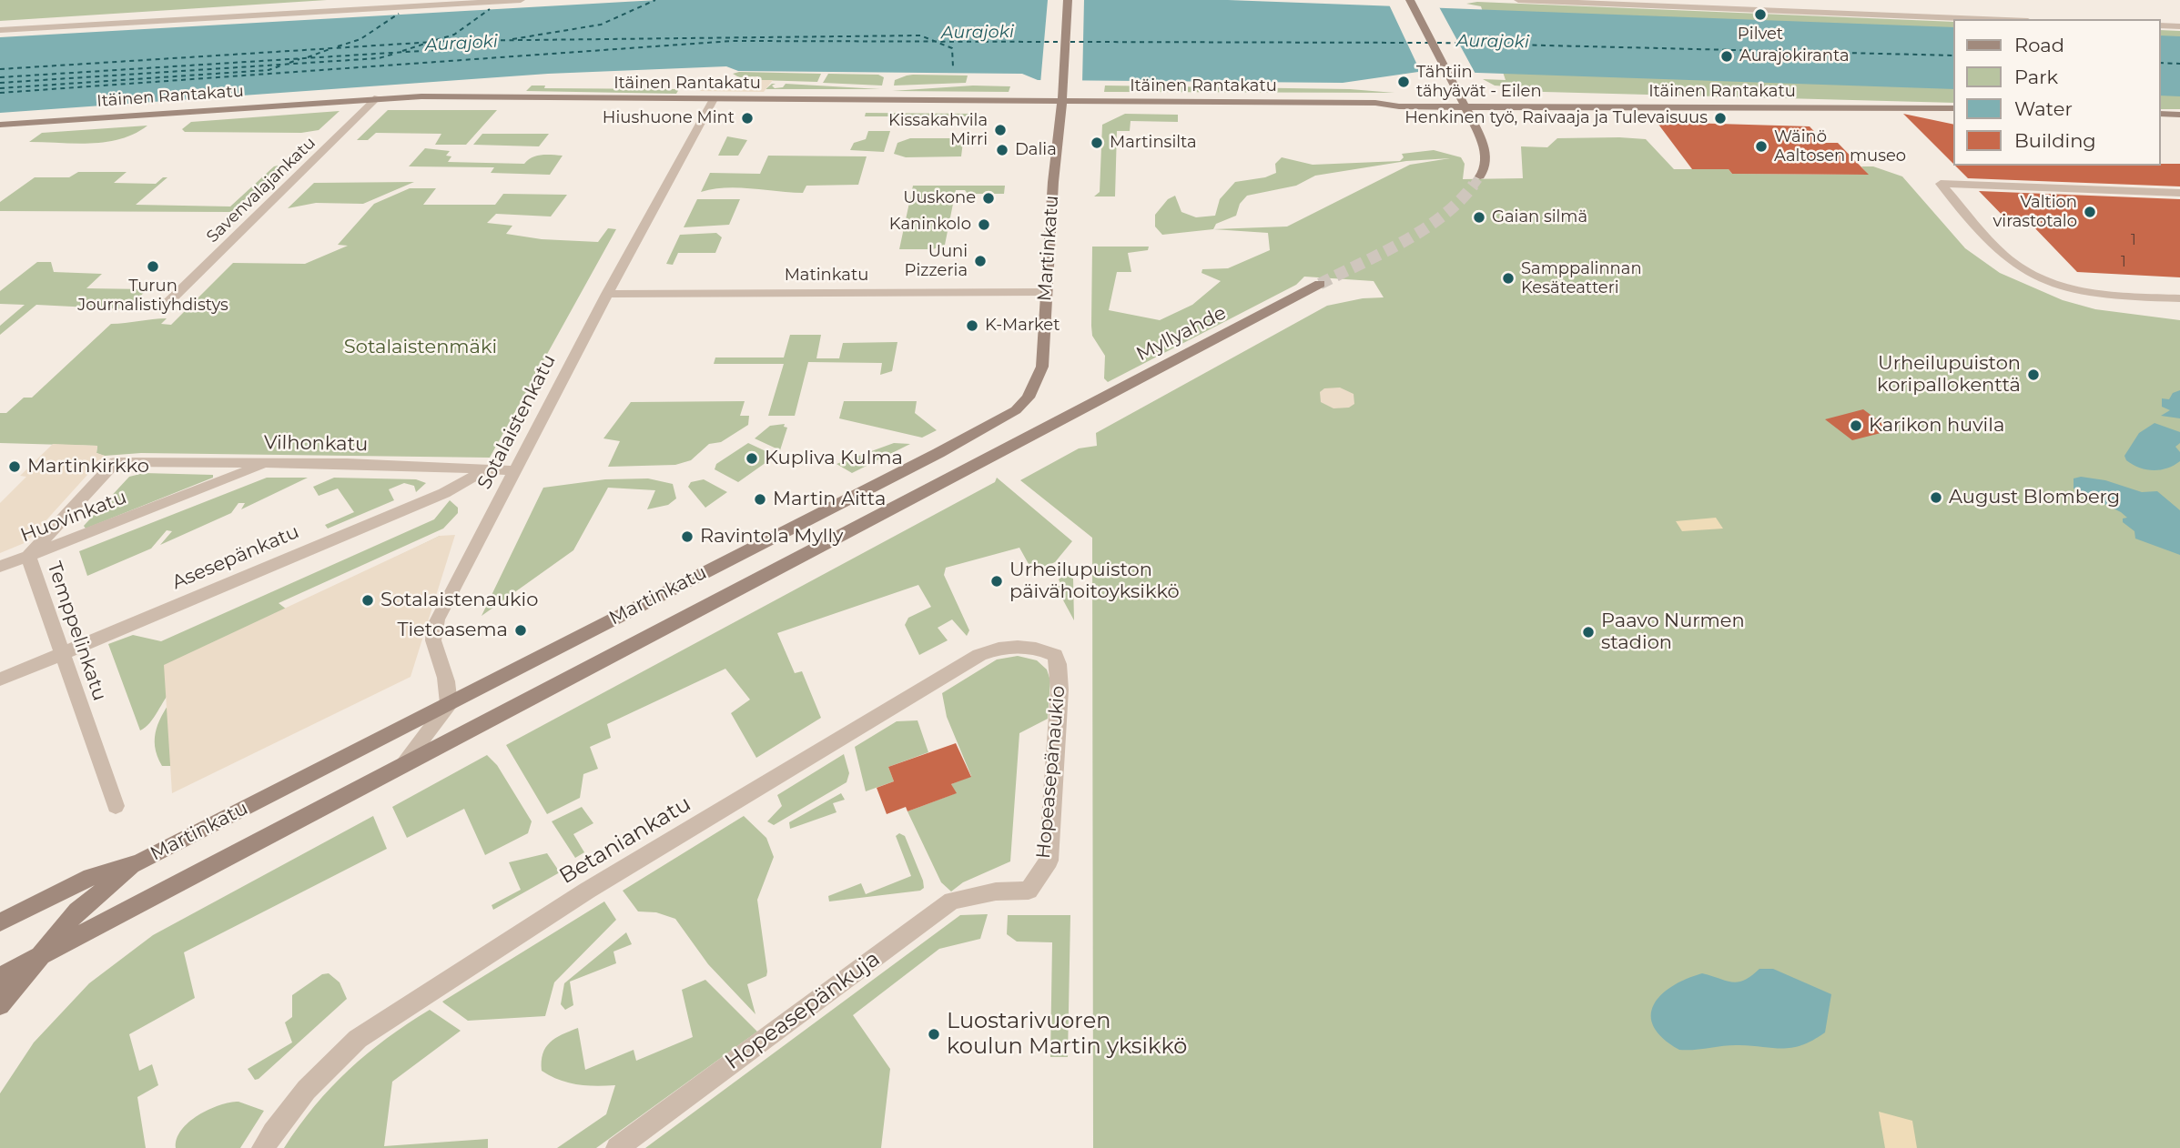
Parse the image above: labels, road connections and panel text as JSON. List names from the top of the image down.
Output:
{
  "streets": {
    "main road": ["Itäinen Rantakatu", "Martinkatu", "Myllyahde"],
    "street": [
      "Savenvalajankatu",
      "Matinkatu",
      "Sotalaistenkatu",
      "Vilhonkatu",
      "Huovinkatu",
      "Asesepänkatu",
      "Temppelinkatu",
      "Hopeasepänaukio",
      "Betaniankatu",
      "Hopeasepänkuja"
    ]
  },
  "crossings": [
    ["Itäinen Rantakatu", "Savenvalajankatu"],
    ["Itäinen Rantakatu", "Martinkatu"],
    ["Itäinen Rantakatu", "Sotalaistenkatu"],
    ["Martinkatu", "Matinkatu"],
    ["Martinkatu", "Myllyahde"],
    ["Martinkatu", "Sotalaistenkatu"],
    ["Matinkatu", "Sotalaistenkatu"],
    ["Sotalaistenkatu", "Vilhonkatu"],
    ["Vilhonkatu", "Huovinkatu"],
    ["Vilhonkatu", "Asesepänkatu"],
    ["Vilhonkatu", "Temppelinkatu"],
    ["Huovinkatu", "Temppelinkatu"],
    ["Asesepänkatu", "Temppelinkatu"],
    ["Hopeasepänaukio", "Betaniankatu"],
    ["Hopeasepänaukio", "Hopeasepänkuja"]
  ],
  "water": ["Aurajoki"],
  "parks": ["Sotalaistenmäki"],
  "places": [
    "Pilvet",
    "Aurajokiranta",
    "Tähtiin tähyävät - Eilen",
    "Hiushuone Mint",
    "Henkinen työ, Raivaaja ja Tulevaisuus",
    "Kissakahvila Mirri",
    "Martinsilta",
    "Wäinö Aaltosen museo",
    "Dalia",
    "Uuskone",
    "Valtion virastotalo",
    "Gaian silmä",
    "Kaninkolo",
    "Uuni Pizzeria",
    "Turun Journalistiyhdistys",
    "Samppalinnan Kesäteatteri",
    "K-Market",
    "Urheilupuiston koripallokenttä",
    "Karikon huvila",
    "Kupliva Kulma",
    "Martinkirkko",
    "August Blomberg",
    "Martin Aitta",
    "Ravintola Mylly",
    "Urheilupuiston päivähoitoyksikkö",
    "Sotalaistenaukio",
    "Tietoasema",
    "Paavo Nurmen stadion",
    "Luostarivuoren koulun Martin yksikkö"
  ],
  "house_numbers": ["1", "1"],
  "legend": [
    "Road",
    "Park",
    "Water",
    "Building"
  ]
}
